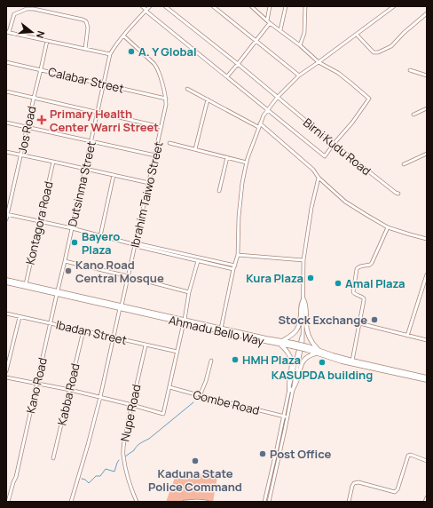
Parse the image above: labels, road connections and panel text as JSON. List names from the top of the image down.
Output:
{
  "streets": {
    "main road": ["Ahmadu Bello Way"],
    "street": [
      "Calabar Street",
      "Jos Road",
      "Birni Kudu Road",
      "Dutsinma Street",
      "Ibrahim Taiwo Street",
      "Kontagora Road",
      "Ibadan Street",
      "Kano Road",
      "Kabba Road",
      "Gombe Road",
      "Nupe Road"
    ]
  },
  "crossings": [
    ["Calabar Street", "Jos Road"],
    ["Calabar Street", "Dutsinma Street"],
    ["Calabar Street", "Ibrahim Taiwo Street"],
    ["Dutsinma Street", "Ibrahim Taiwo Street"],
    ["Dutsinma Street", "Ahmadu Bello Way"],
    ["Dutsinma Street", "Kano Road"],
    ["Ibrahim Taiwo Street", "Ahmadu Bello Way"],
    ["Ibrahim Taiwo Street", "Ibadan Street"],
    ["Kontagora Road", "Ahmadu Bello Way"],
    ["Ahmadu Bello Way", "Kano Road"],
    ["Ibadan Street", "Kano Road"],
    ["Ibadan Street", "Kabba Road"],
    ["Ibadan Street", "Nupe Road"]
  ],
  "places": {
    "other": [
      "A. Y Global",
      "Bayero Plaza",
      "Kano Road Central Mosque",
      "Kura Plaza",
      "Amal Plaza",
      "Stock Exchange",
      "HMH Plaza",
      "KASUPDA building",
      "Post Office",
      "Kaduna State Police Command"
    ],
    "health": ["Primary Health Center Warri Street"]
  },
  "north": "right"
}
